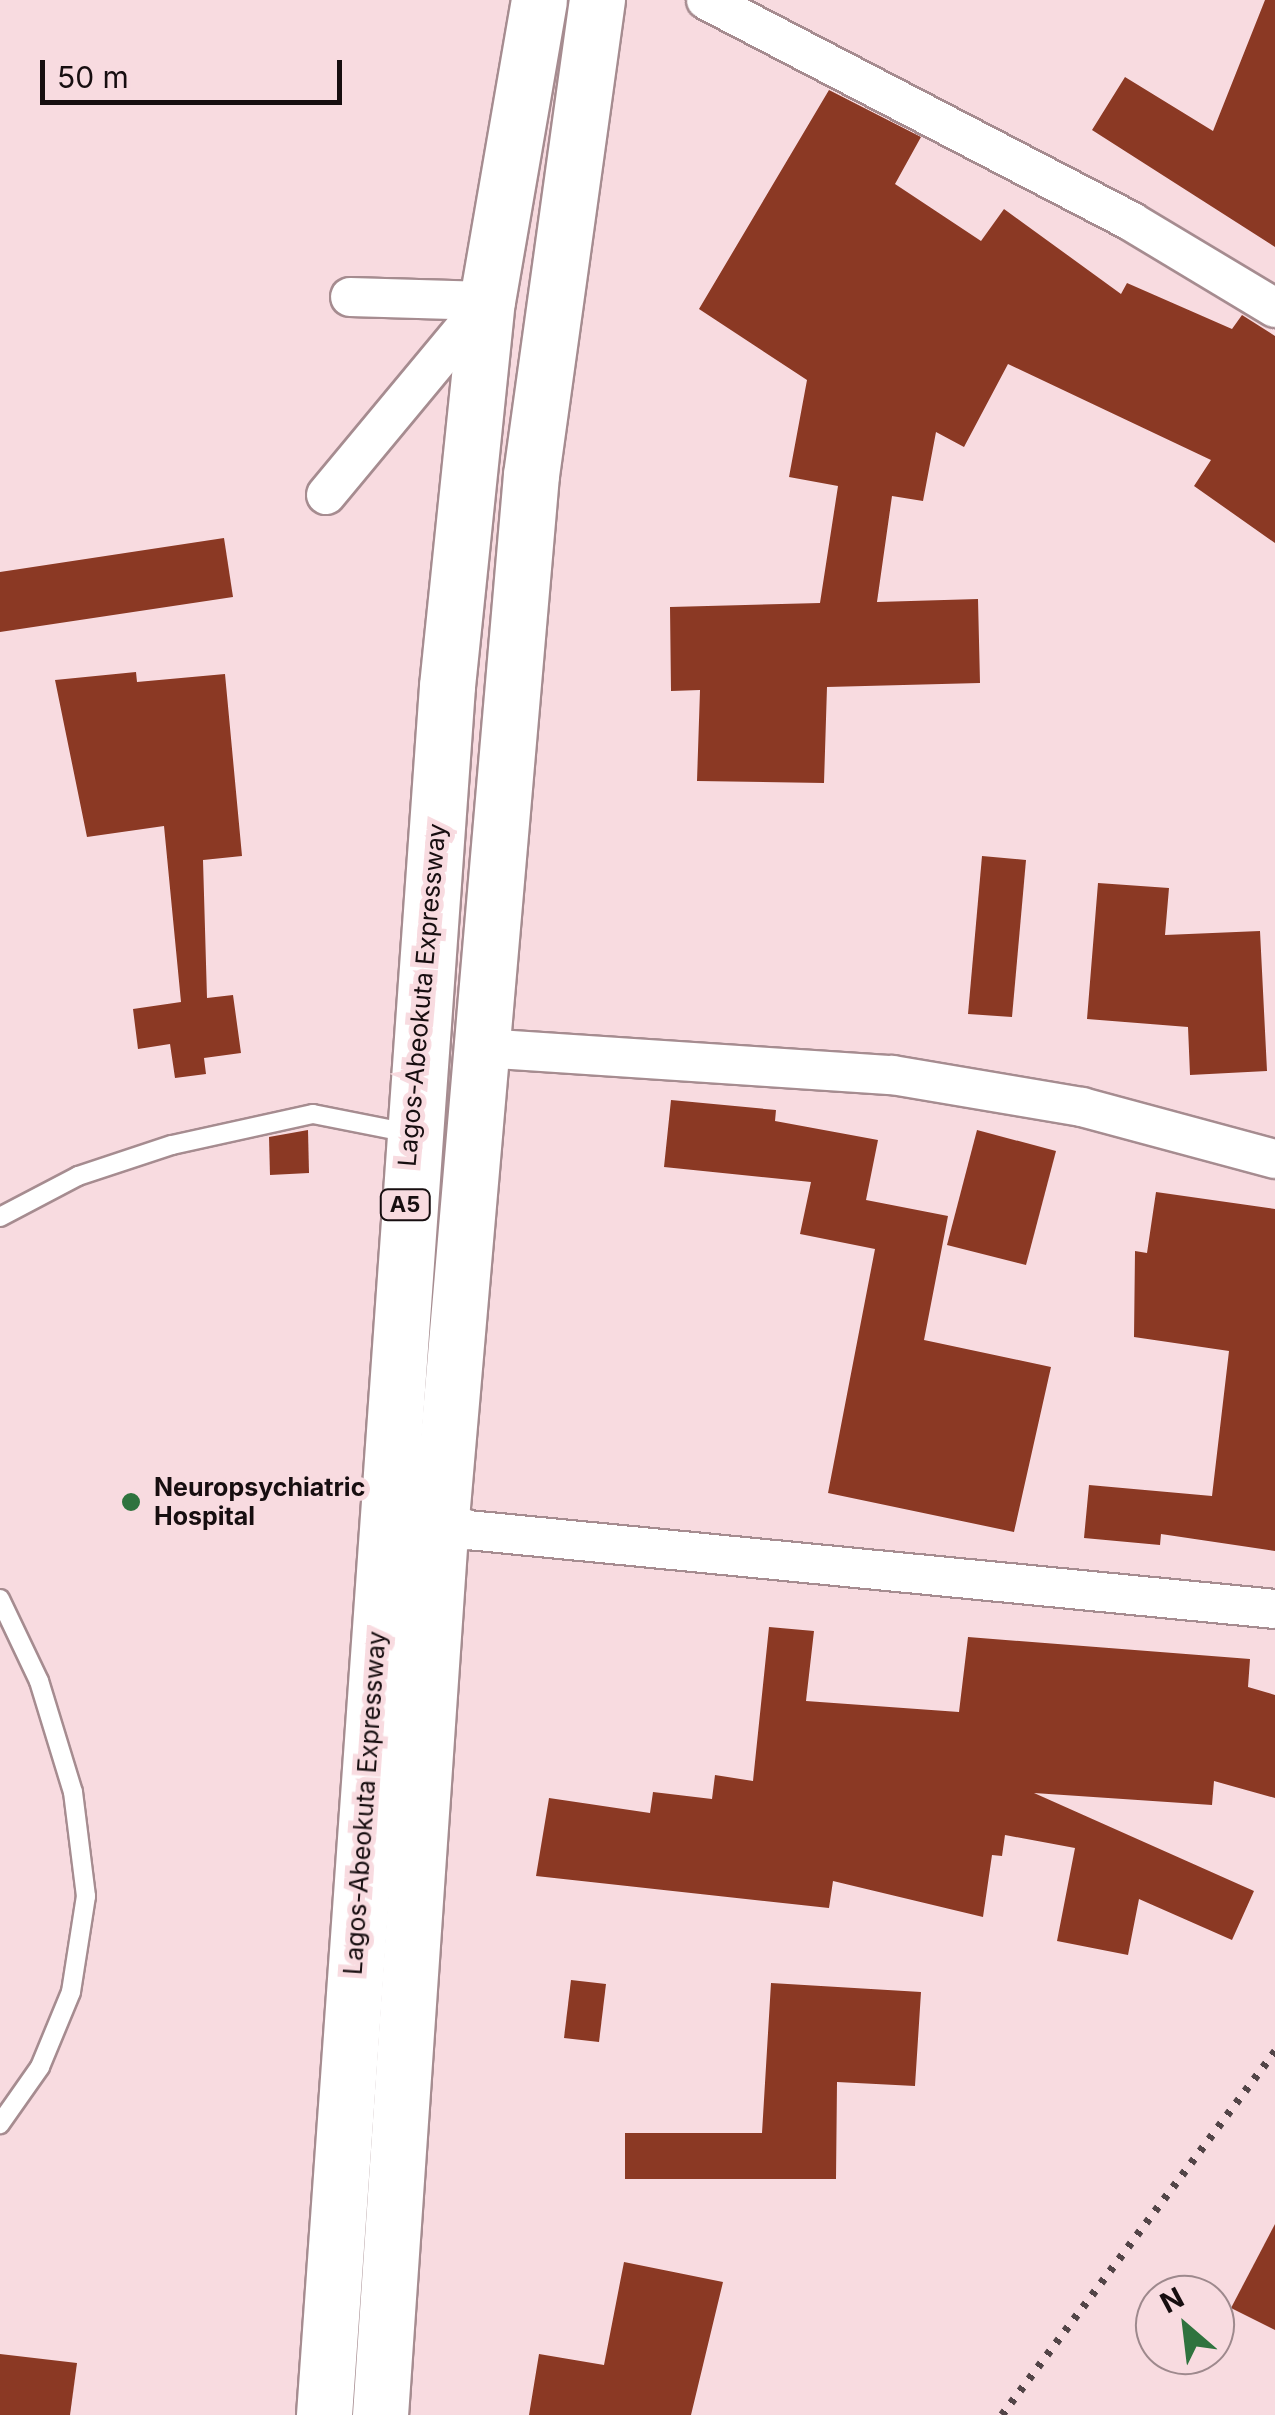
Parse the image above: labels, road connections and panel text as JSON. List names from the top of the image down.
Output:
{
  "streets": {
    "highway": ["Lagos-Abeokuta Expressway", "A5"]
  },
  "places": ["Neuropsychiatric Hospital"],
  "scale_bar": "50 m",
  "north": "top left"
}
